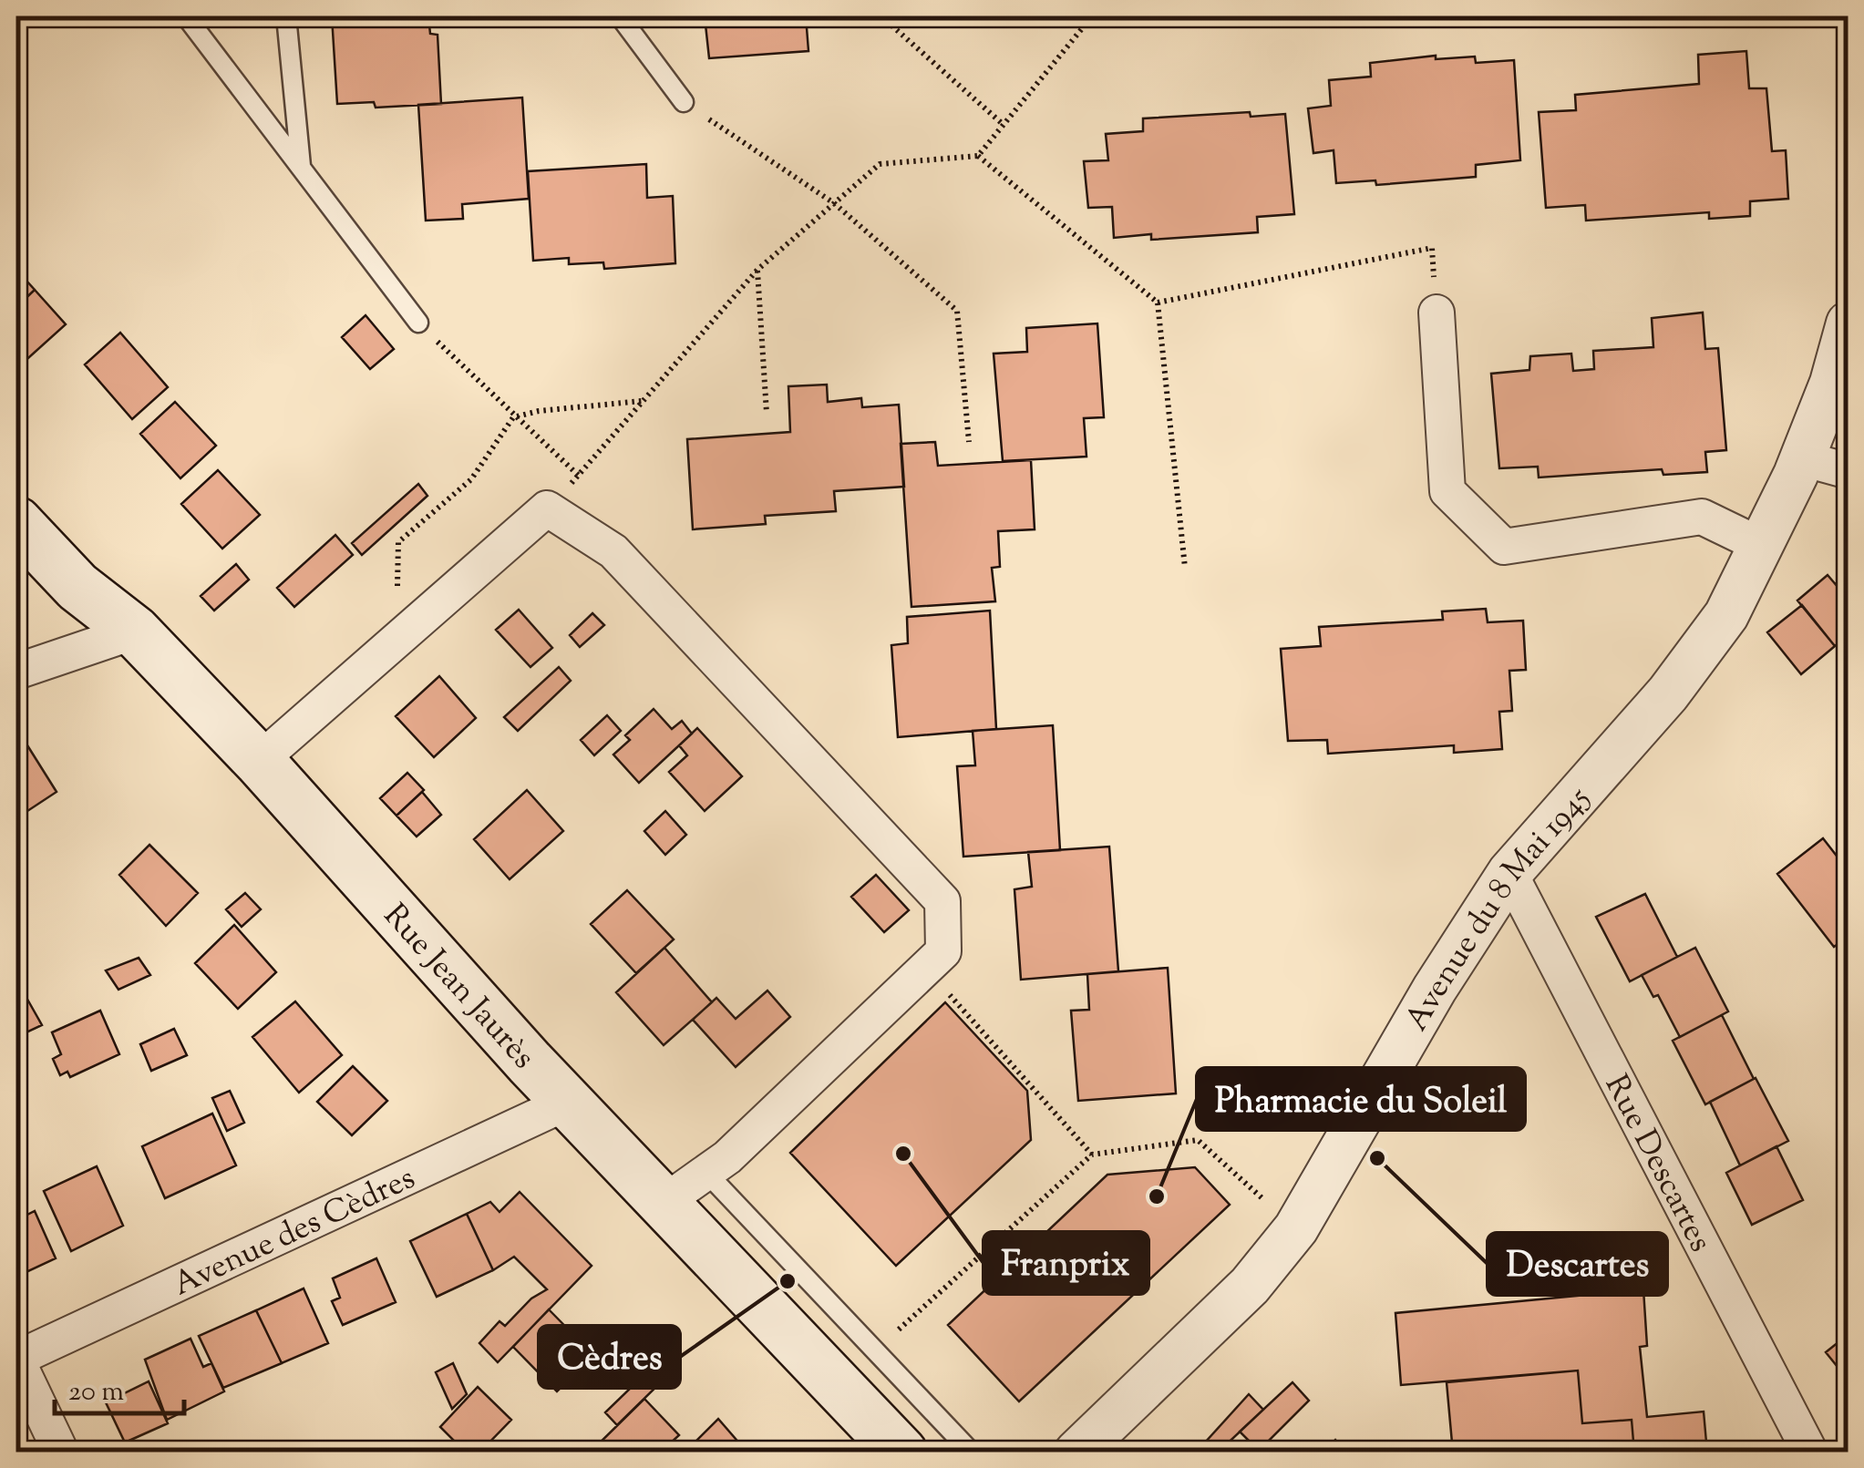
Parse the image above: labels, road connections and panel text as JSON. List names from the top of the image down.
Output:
{
  "streets": {
    "main road": ["Rue Jean Jaurès"],
    "street": ["Avenue du 8 Mai 1945", "Rue Descartes", "Avenue des Cèdres"]
  },
  "crossings": [
    ["Avenue du 8 Mai 1945", "Rue Descartes"],
    ["Rue Jean Jaurès", "Avenue des Cèdres"]
  ],
  "places": [
    "Franprix",
    "Descartes",
    "Pharmacie du Soleil",
    "Cèdres"
  ],
  "scale_bar": "20 m"
}
